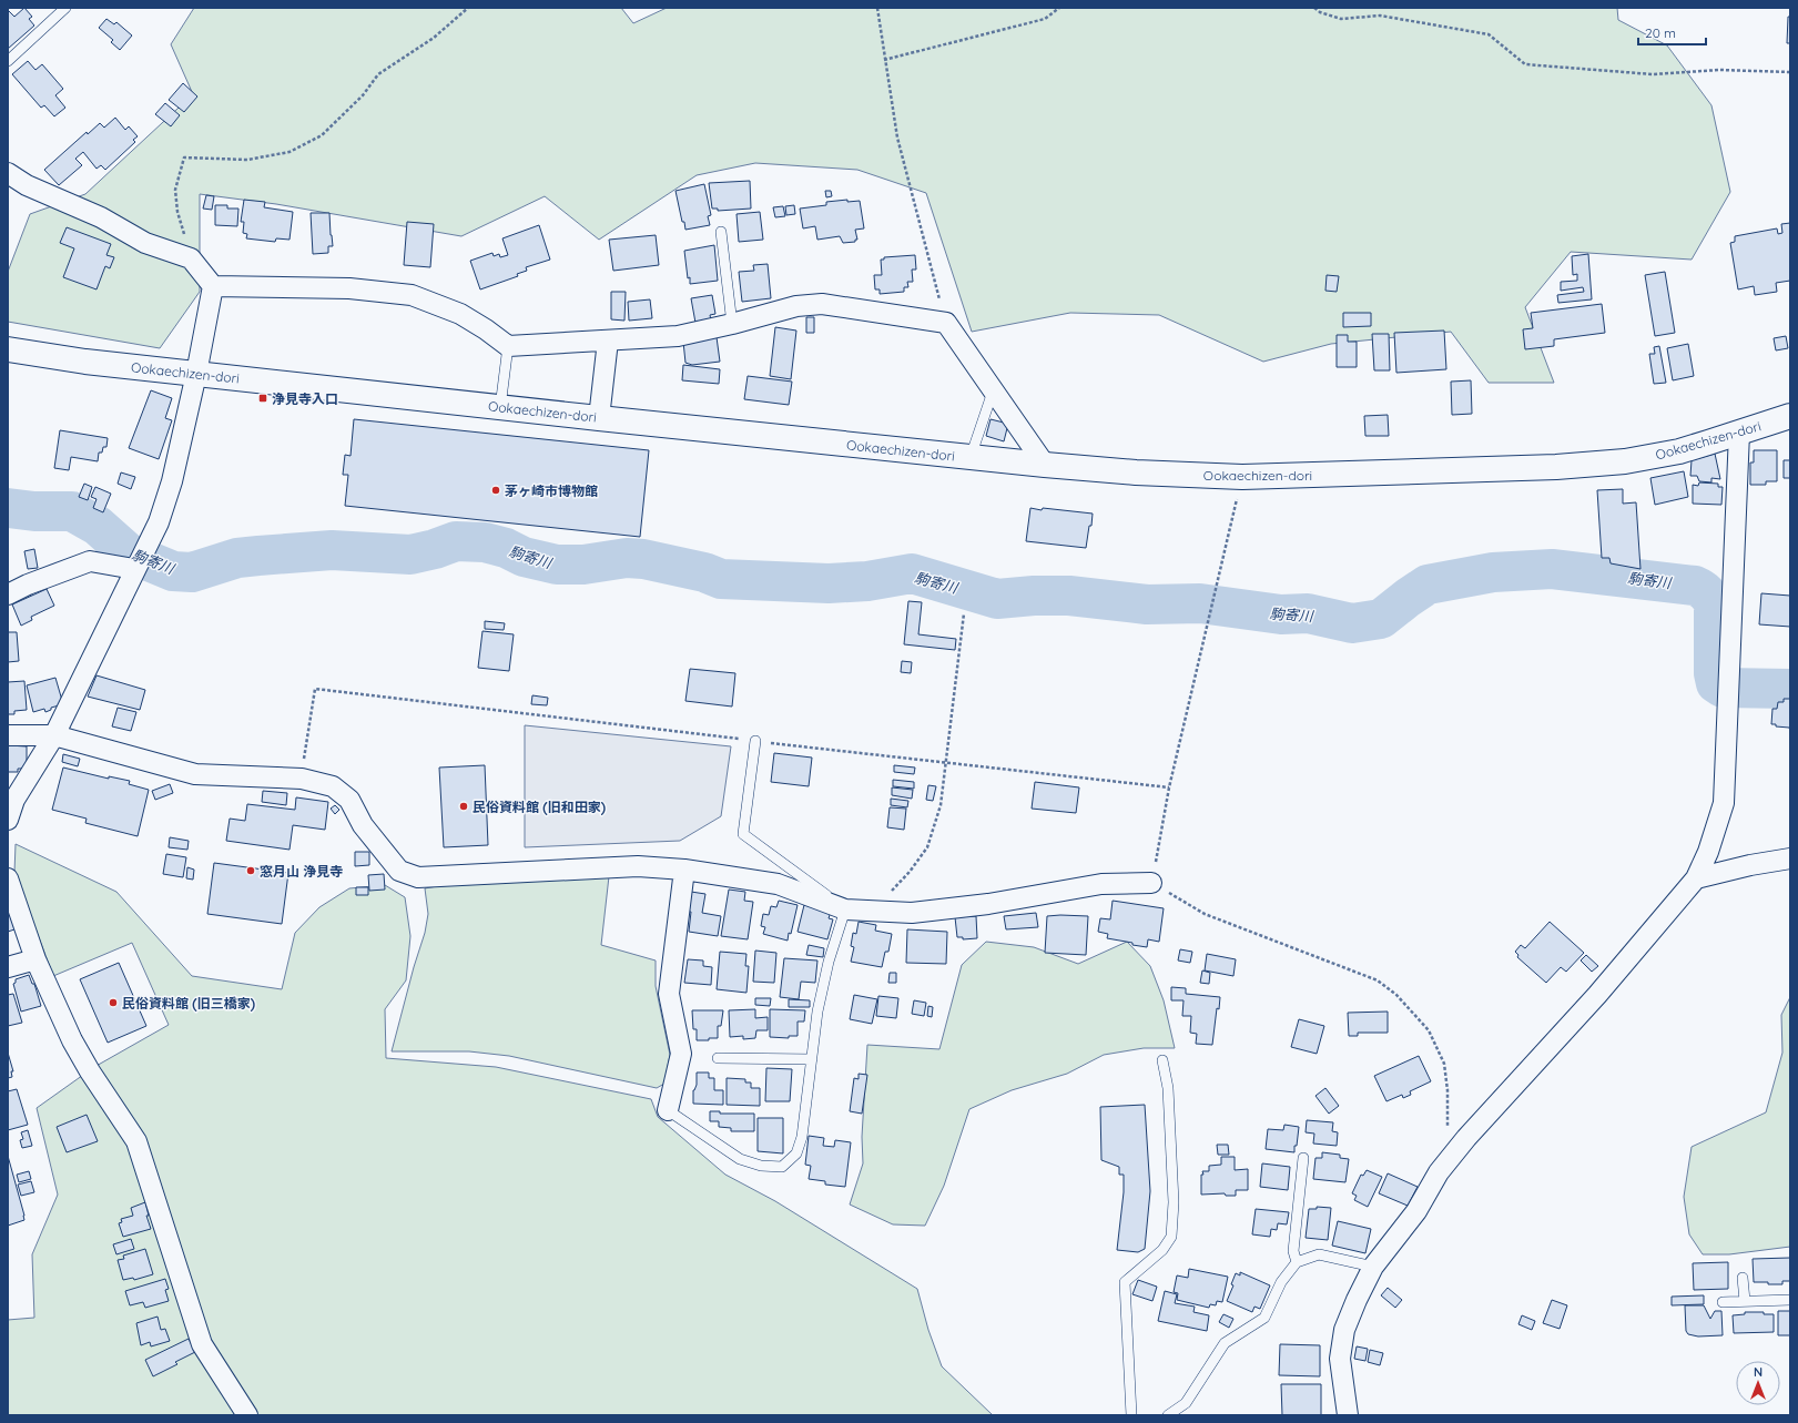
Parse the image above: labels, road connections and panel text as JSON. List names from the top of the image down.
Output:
{
  "streets": {
    "street": ["Ookaechizen-dori"]
  },
  "water": ["駒寄川"],
  "places": {
    "transit": ["浄見寺入口"],
    "other": [
      "茅ヶ崎市博物館",
      "民俗資料館 (旧和田家)",
      "窓月山 浄見寺",
      "民俗資料館 (旧三橋家)"
    ]
  },
  "scale_bar": "20 m",
  "north": "top"
}
